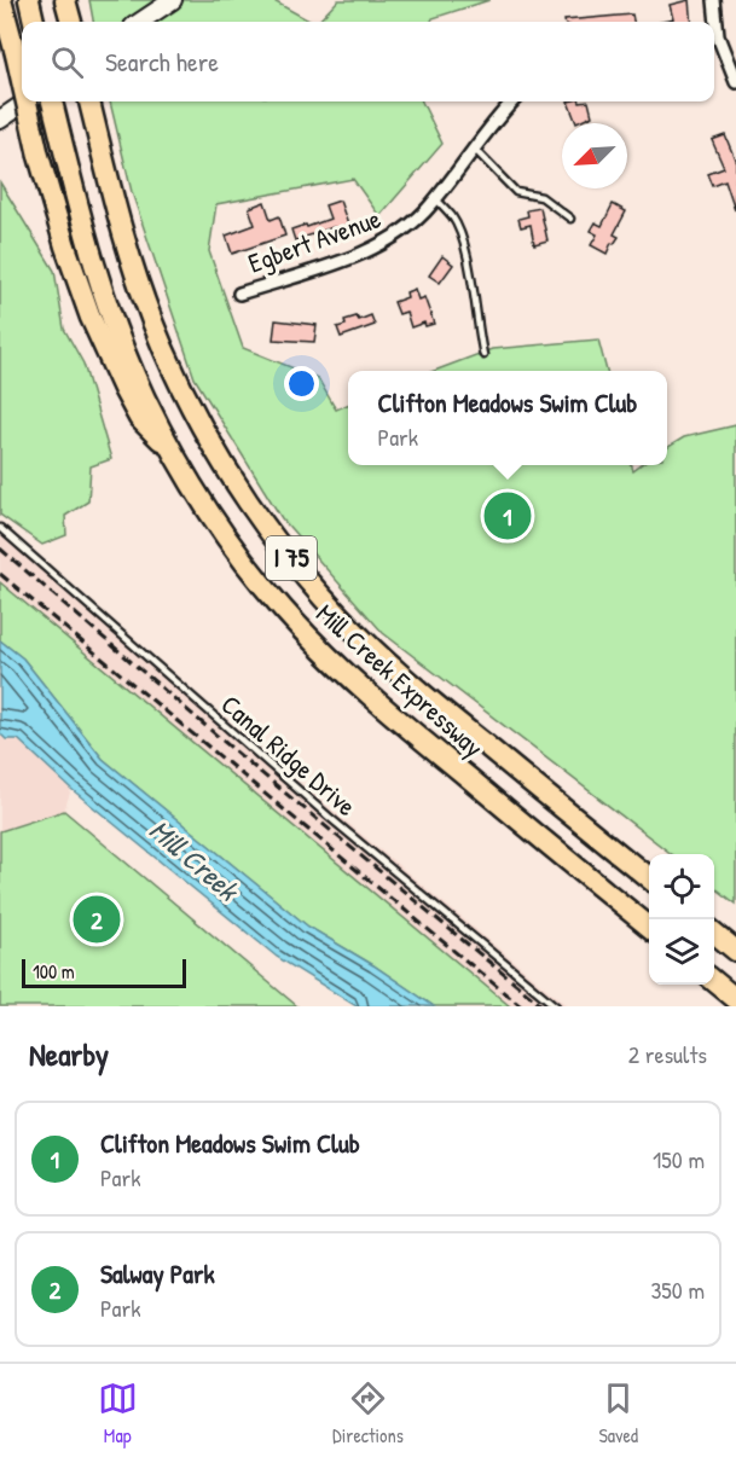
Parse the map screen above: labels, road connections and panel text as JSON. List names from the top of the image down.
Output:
{
  "streets": {
    "highway": ["I 75", "Mill Creek Expressway"],
    "street": ["Egbert Avenue"],
    "lane": ["Canal Ridge Drive"]
  },
  "water": ["Mill Creek"],
  "scale_bar": "100 m",
  "north": "bottom left",
  "page": {
    "search": "Search here",
    "popup": ["Clifton Meadows Swim Club", "Park"],
    "pins": ["1", "2"],
    "scale": "100 m",
    "heading": ["Nearby", "2 results"],
    "list": [
      {
        "mark": "1",
        "name": "Clifton Meadows Swim Club",
        "note": "Park",
        "value": "150 m"
      },
      {
        "mark": "2",
        "name": "Salway Park",
        "note": "Park",
        "value": "350 m"
      }
    ],
    "nav": ["Map", "Directions", "Saved"]
  }
}
